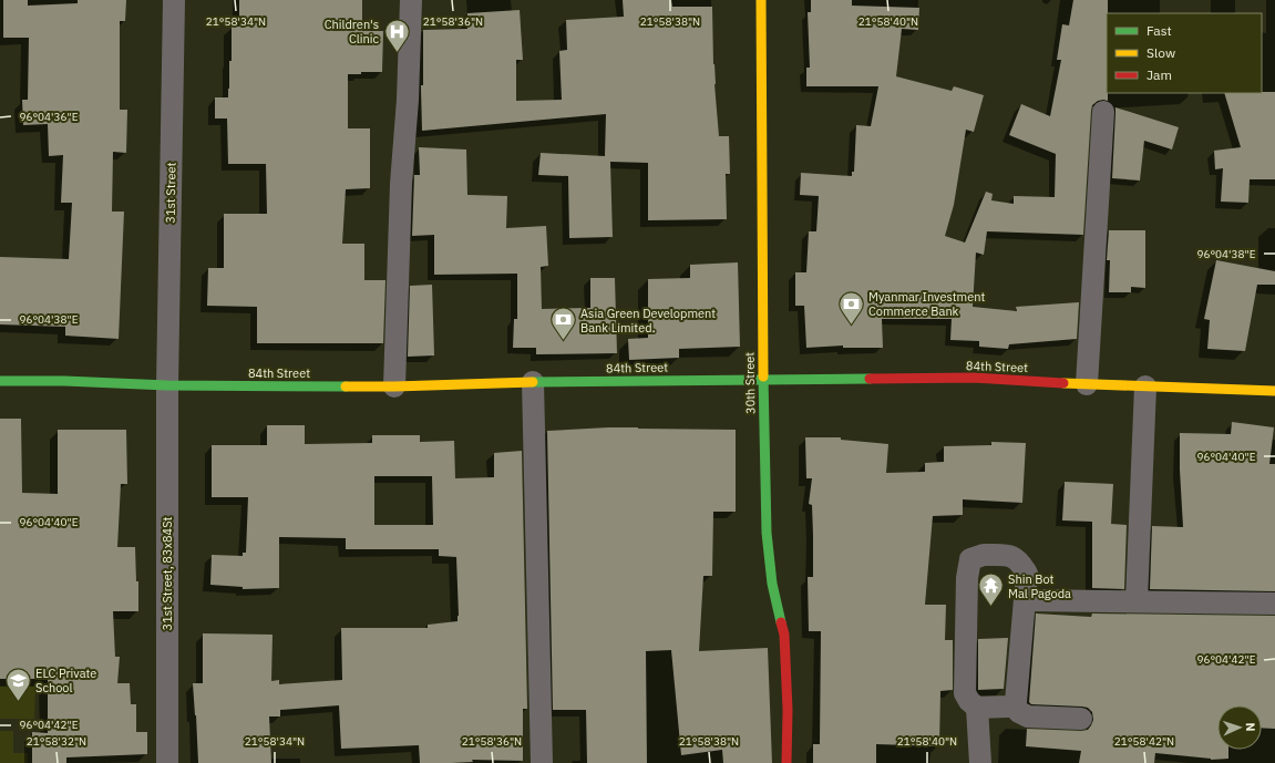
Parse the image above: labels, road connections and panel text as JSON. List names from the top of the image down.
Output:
{
  "streets": {
    "main road": ["84th Street", "30th Street"],
    "street": ["31st Street", "31st Street, 83x84St"]
  },
  "crossings": [
    ["31st Street", "84th Street"],
    ["31st Street", "31st Street, 83x84St"],
    ["84th Street", "30th Street"],
    ["84th Street", "31st Street, 83x84St"]
  ],
  "places": {
    "hospital": ["Children's Clinic"],
    "bank": ["Myanmar Investment Commerce Bank", "Asia Green Development Bank Limited."],
    "temple": ["Shin Bot Mal Pagoda"],
    "school or university": ["ELC Private School"]
  },
  "legend": ["Fast", "Slow", "Jam"],
  "north": "right",
  "coordinates": [
    "21°58'38\"N",
    "21°58'34\"N",
    "21°58'36\"N",
    "21°58'40\"N",
    "96°04'36\"E",
    "96°04'38\"E",
    "96°04'40\"E",
    "96°04'42\"E",
    "21°58'32\"N",
    "21°58'42\"N"
  ]
}
